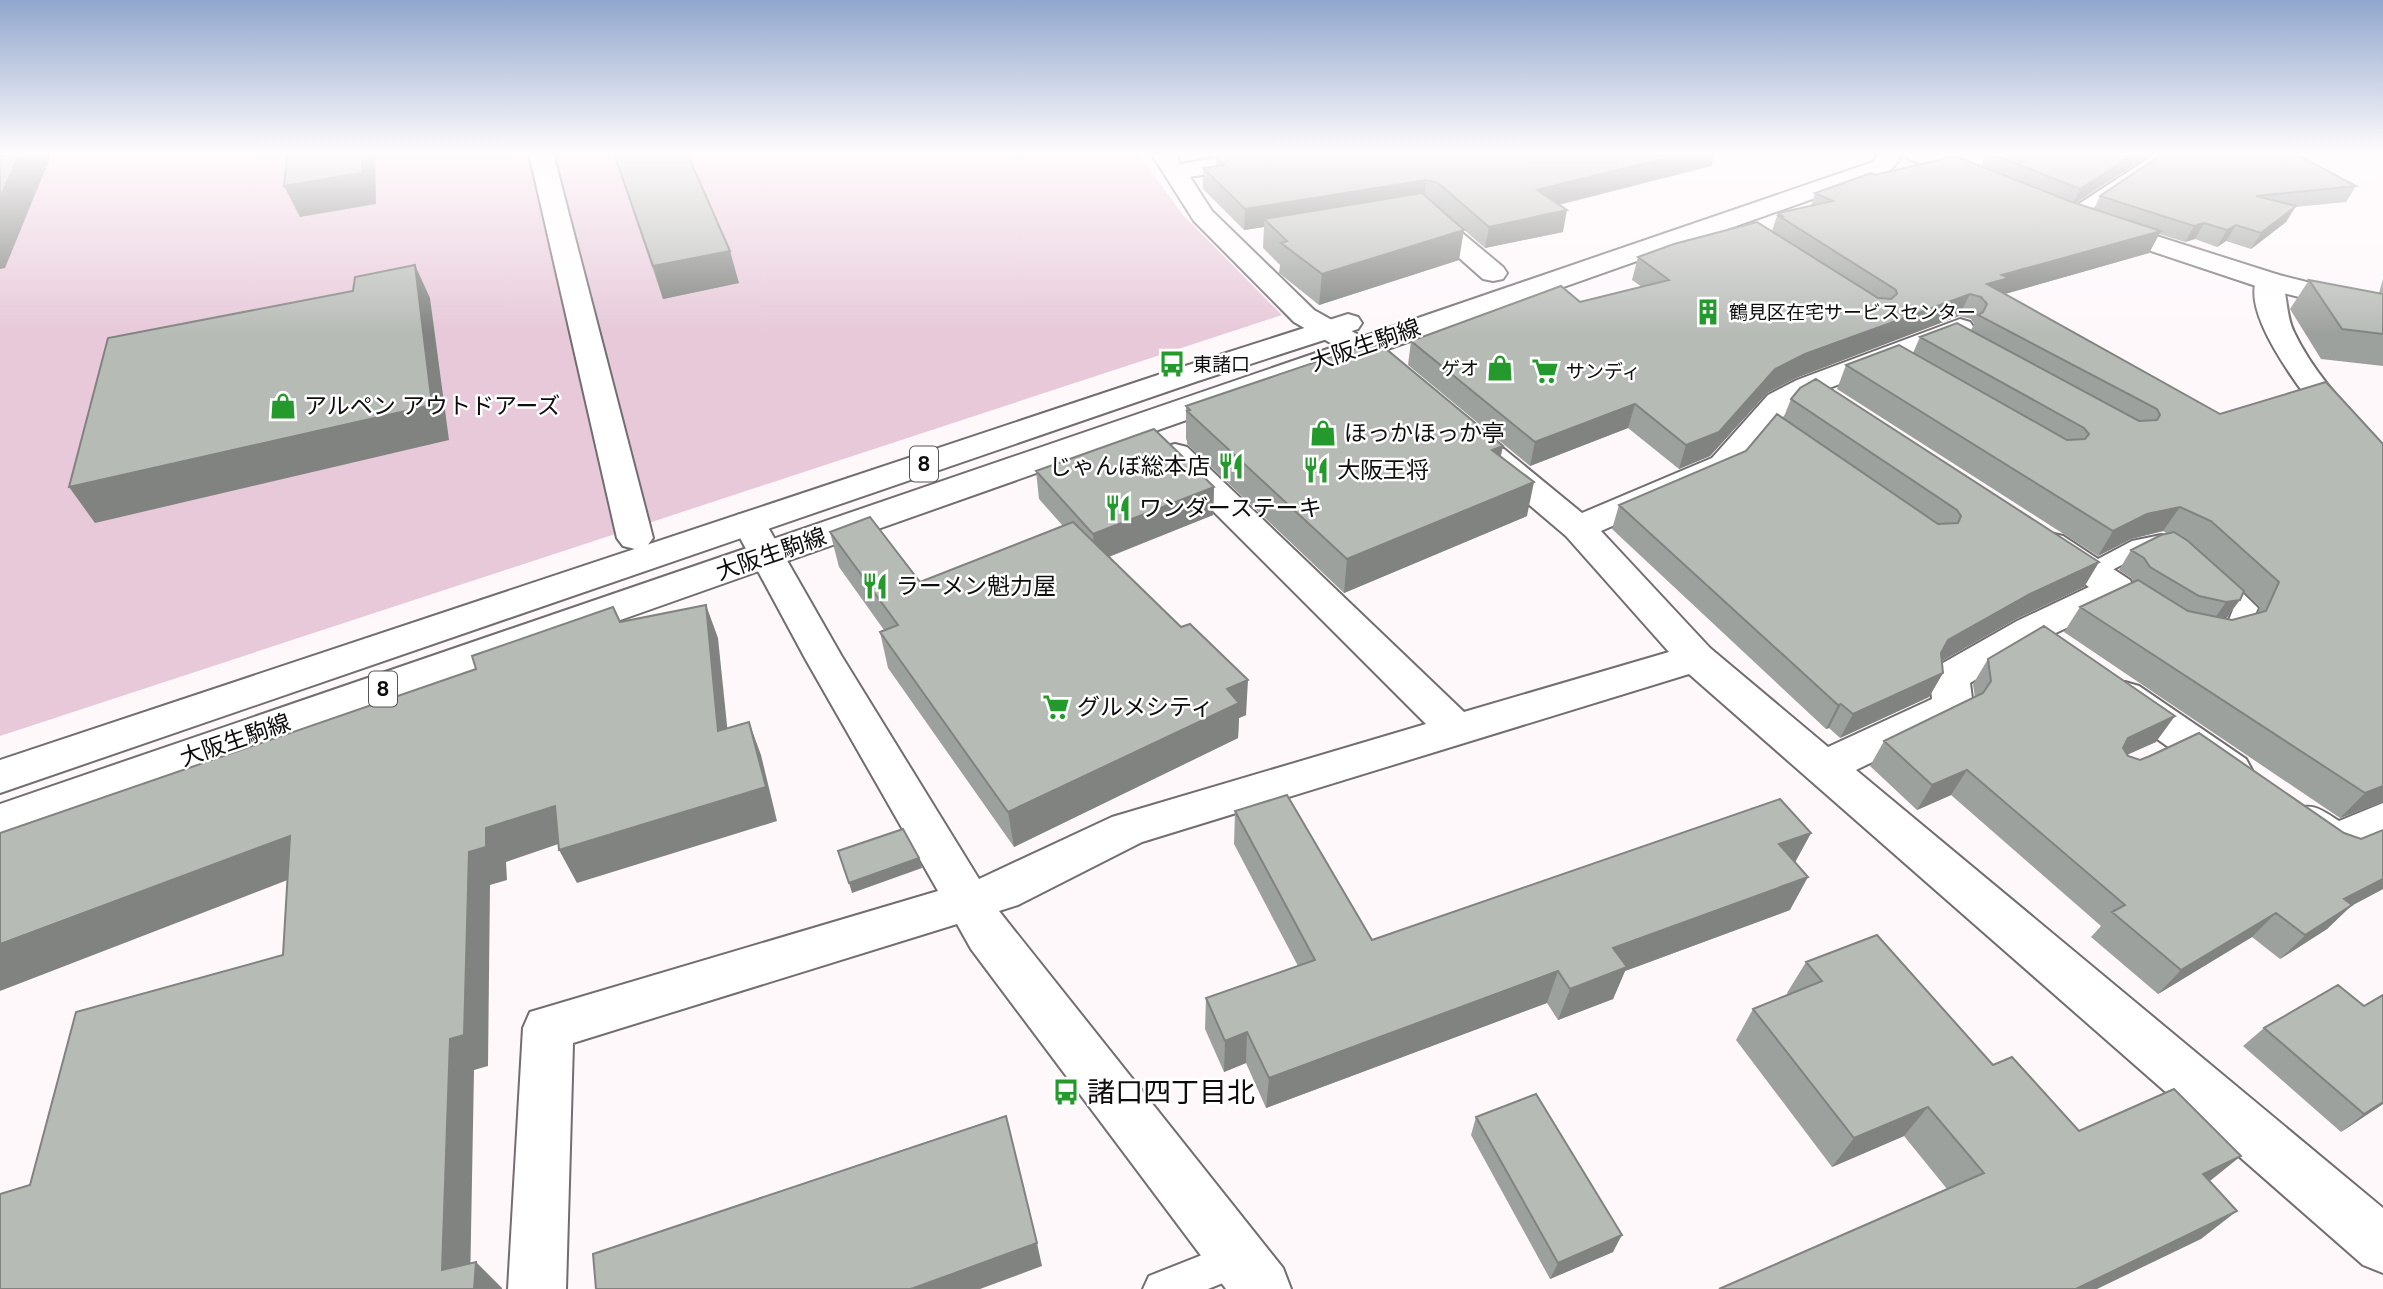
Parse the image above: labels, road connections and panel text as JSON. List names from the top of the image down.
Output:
{
  "streets": {
    "street": ["大阪生駒線", "8"]
  },
  "places": {
    "building": ["鶴見区在宅サービスセンター"],
    "bus stop": ["東諸口", "諸口四丁目北"],
    "shop": ["ゲオ", "アルペン アウトドアーズ", "ほっかほっか亭"],
    "supermarket": ["サンディ", "グルメシティ"],
    "restaurant": [
      "じゃんぼ総本店",
      "大阪王将",
      "ワンダーステーキ",
      "ラーメン魁力屋"
    ]
  }
}
